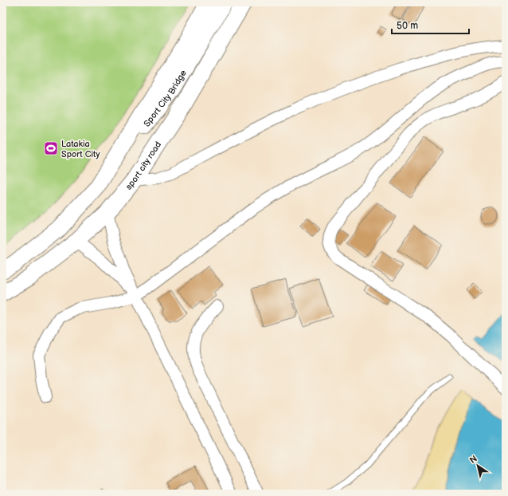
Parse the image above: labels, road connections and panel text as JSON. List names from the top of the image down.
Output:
{
  "streets": {
    "main road": ["Sport City Bridge", "sport city road"]
  },
  "places": {
    "sports": ["Latakia Sport City"]
  },
  "scale_bar": "50 m",
  "north": "top left"
}
